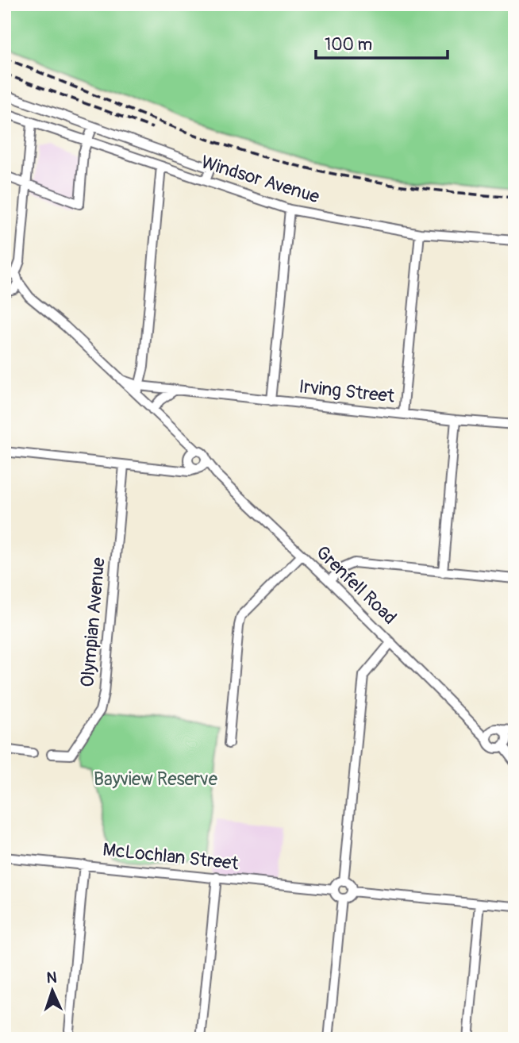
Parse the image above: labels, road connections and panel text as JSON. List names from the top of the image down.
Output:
{
  "streets": {
    "street": [
      "Windsor Avenue",
      "Irving Street",
      "Grenfell Road",
      "Olympian Avenue",
      "McLochlan Street"
    ]
  },
  "crossings": [
    ["Irving Street", "Grenfell Road"]
  ],
  "parks": ["Bayview Reserve"],
  "scale_bar": "100 m",
  "north": "top"
}
